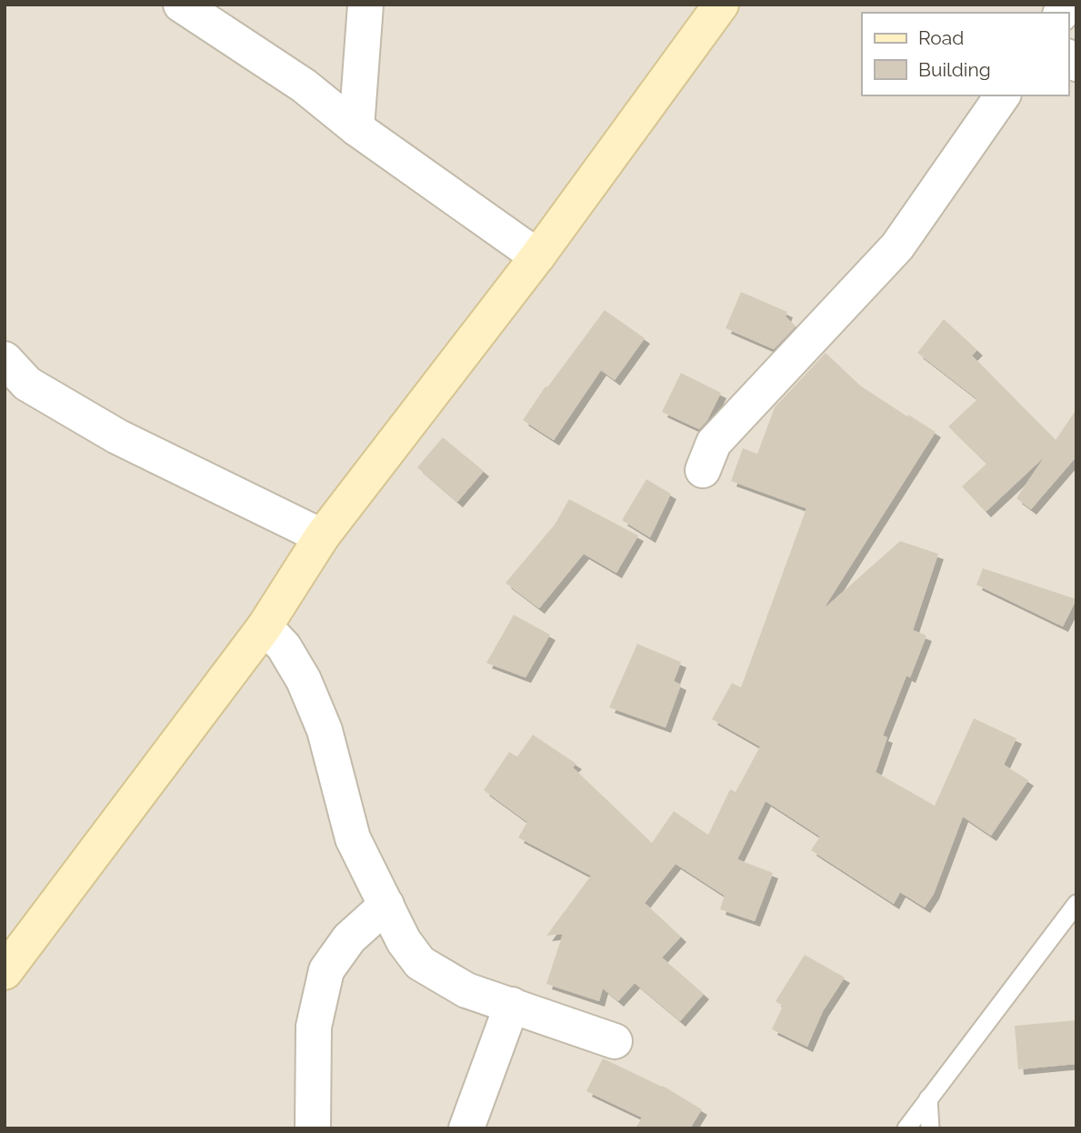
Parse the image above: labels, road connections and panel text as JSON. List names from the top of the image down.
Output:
{
  "legend": ["Road", "Building"]
}
